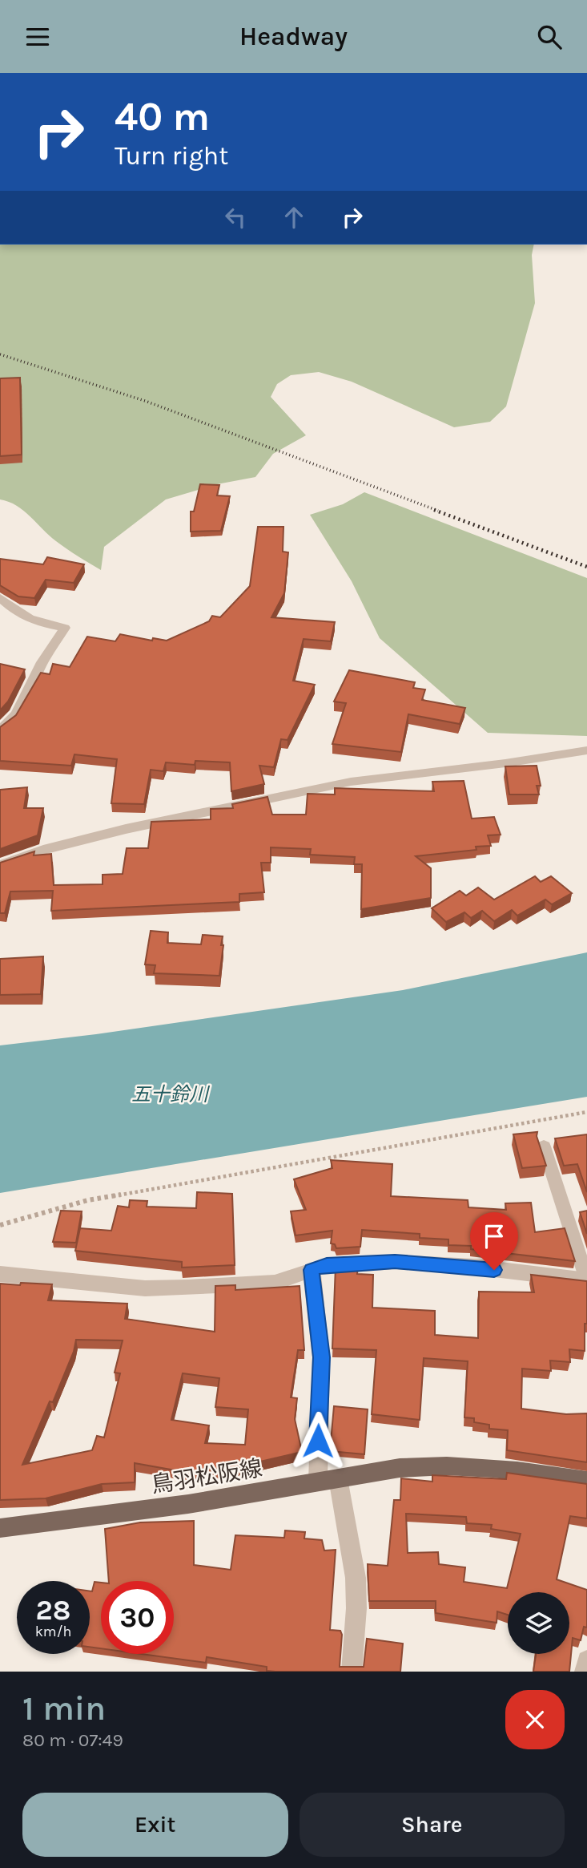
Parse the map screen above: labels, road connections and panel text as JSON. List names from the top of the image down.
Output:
{
  "streets": {
    "main road": ["鳥羽松阪線"]
  },
  "water": ["五十鈴川"],
  "page": {
    "header": "Headway",
    "turn": ["40 m", "Turn right"],
    "speed": "28 km/h",
    "limit": "30",
    "heading": ["1 min", "80 m · 07:49"],
    "buttons": ["Exit", "Share"]
  }
}
